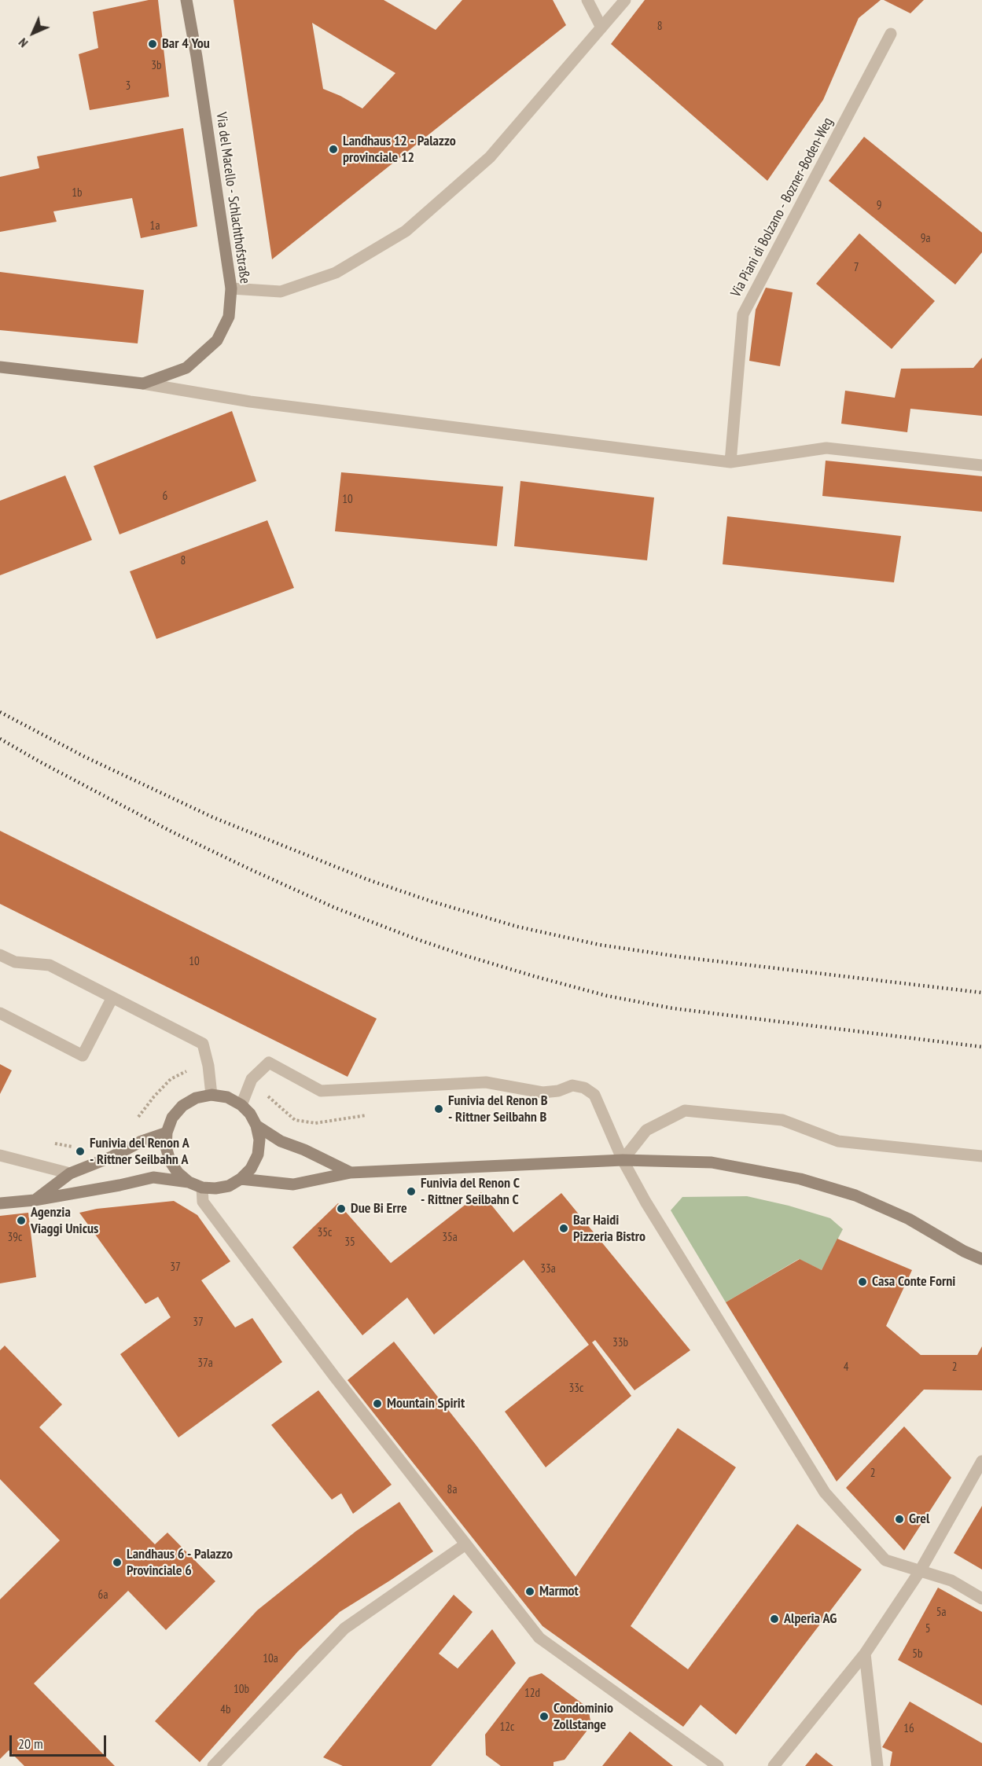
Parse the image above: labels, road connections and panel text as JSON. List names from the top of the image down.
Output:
{
  "streets": {
    "street": ["Via del Macello - Schlachthofstraße", "Via Piani di Bolzano - Bozner-Boden-Weg"]
  },
  "places": [
    "Bar 4 You",
    "Landhaus 12 - Palazzo provinciale 12",
    "Funivia del Renon B - Rittner Seilbahn B",
    "Funivia del Renon A - Rittner Seilbahn A",
    "Funivia del Renon C - Rittner Seilbahn C",
    "Due Bi Erre",
    "Agenzia Viaggi Unicus",
    "Bar Haidi Pizzeria Bistro",
    "Casa Conte Forni",
    "Mountain Spirit",
    "Grel",
    "Landhaus 6 - Palazzo Provinciale 6",
    "Marmot",
    "Alperia AG",
    "Condominio Zollstange"
  ],
  "house_numbers": [
    "8",
    "3b",
    "3",
    "1b",
    "9",
    "1a",
    "9a",
    "7",
    "6",
    "10",
    "8",
    "10",
    "35c",
    "39c",
    "35a",
    "35",
    "37",
    "33a",
    "37",
    "33b",
    "37a",
    "4",
    "2",
    "33c",
    "2",
    "8a",
    "6a",
    "5a",
    "5",
    "5b",
    "10a",
    "10b",
    "12d",
    "4b",
    "12c",
    "16"
  ],
  "scale_bar": "20 m",
  "north": "bottom left"
}
